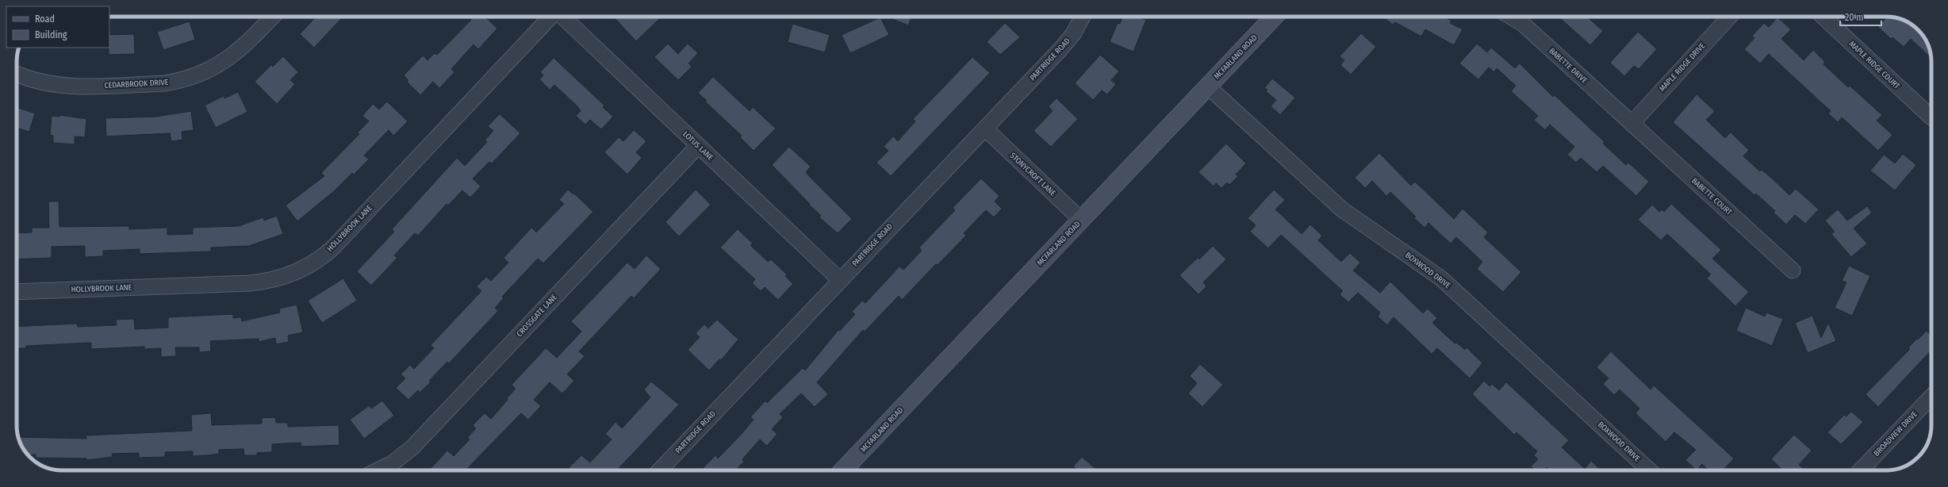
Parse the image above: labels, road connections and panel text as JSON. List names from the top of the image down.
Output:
{
  "streets": {
    "street": [
      "MCFARLAND ROAD",
      "PARTRIDGE ROAD",
      "MAPLE RIDGE COURT",
      "BABETTE DRIVE",
      "MAPLE RIDGE DRIVE",
      "CEDARBROOK DRIVE",
      "LOTUS LANE",
      "STONYCROFT LANE",
      "BABETTE COURT",
      "HOLLYBROOK LANE",
      "BOXWOOD DRIVE",
      "CROSSGATE LANE",
      "BROADVIEW DRIVE"
    ]
  },
  "crossings": [
    ["MCFARLAND ROAD", "STONYCROFT LANE"],
    ["MCFARLAND ROAD", "BOXWOOD DRIVE"],
    ["PARTRIDGE ROAD", "LOTUS LANE"],
    ["PARTRIDGE ROAD", "STONYCROFT LANE"],
    ["BABETTE DRIVE", "MAPLE RIDGE DRIVE"],
    ["BABETTE DRIVE", "BABETTE COURT"],
    ["MAPLE RIDGE DRIVE", "BABETTE COURT"],
    ["LOTUS LANE", "CROSSGATE LANE"]
  ],
  "legend": ["Road", "Building"],
  "scale_bar": "20 m"
}
